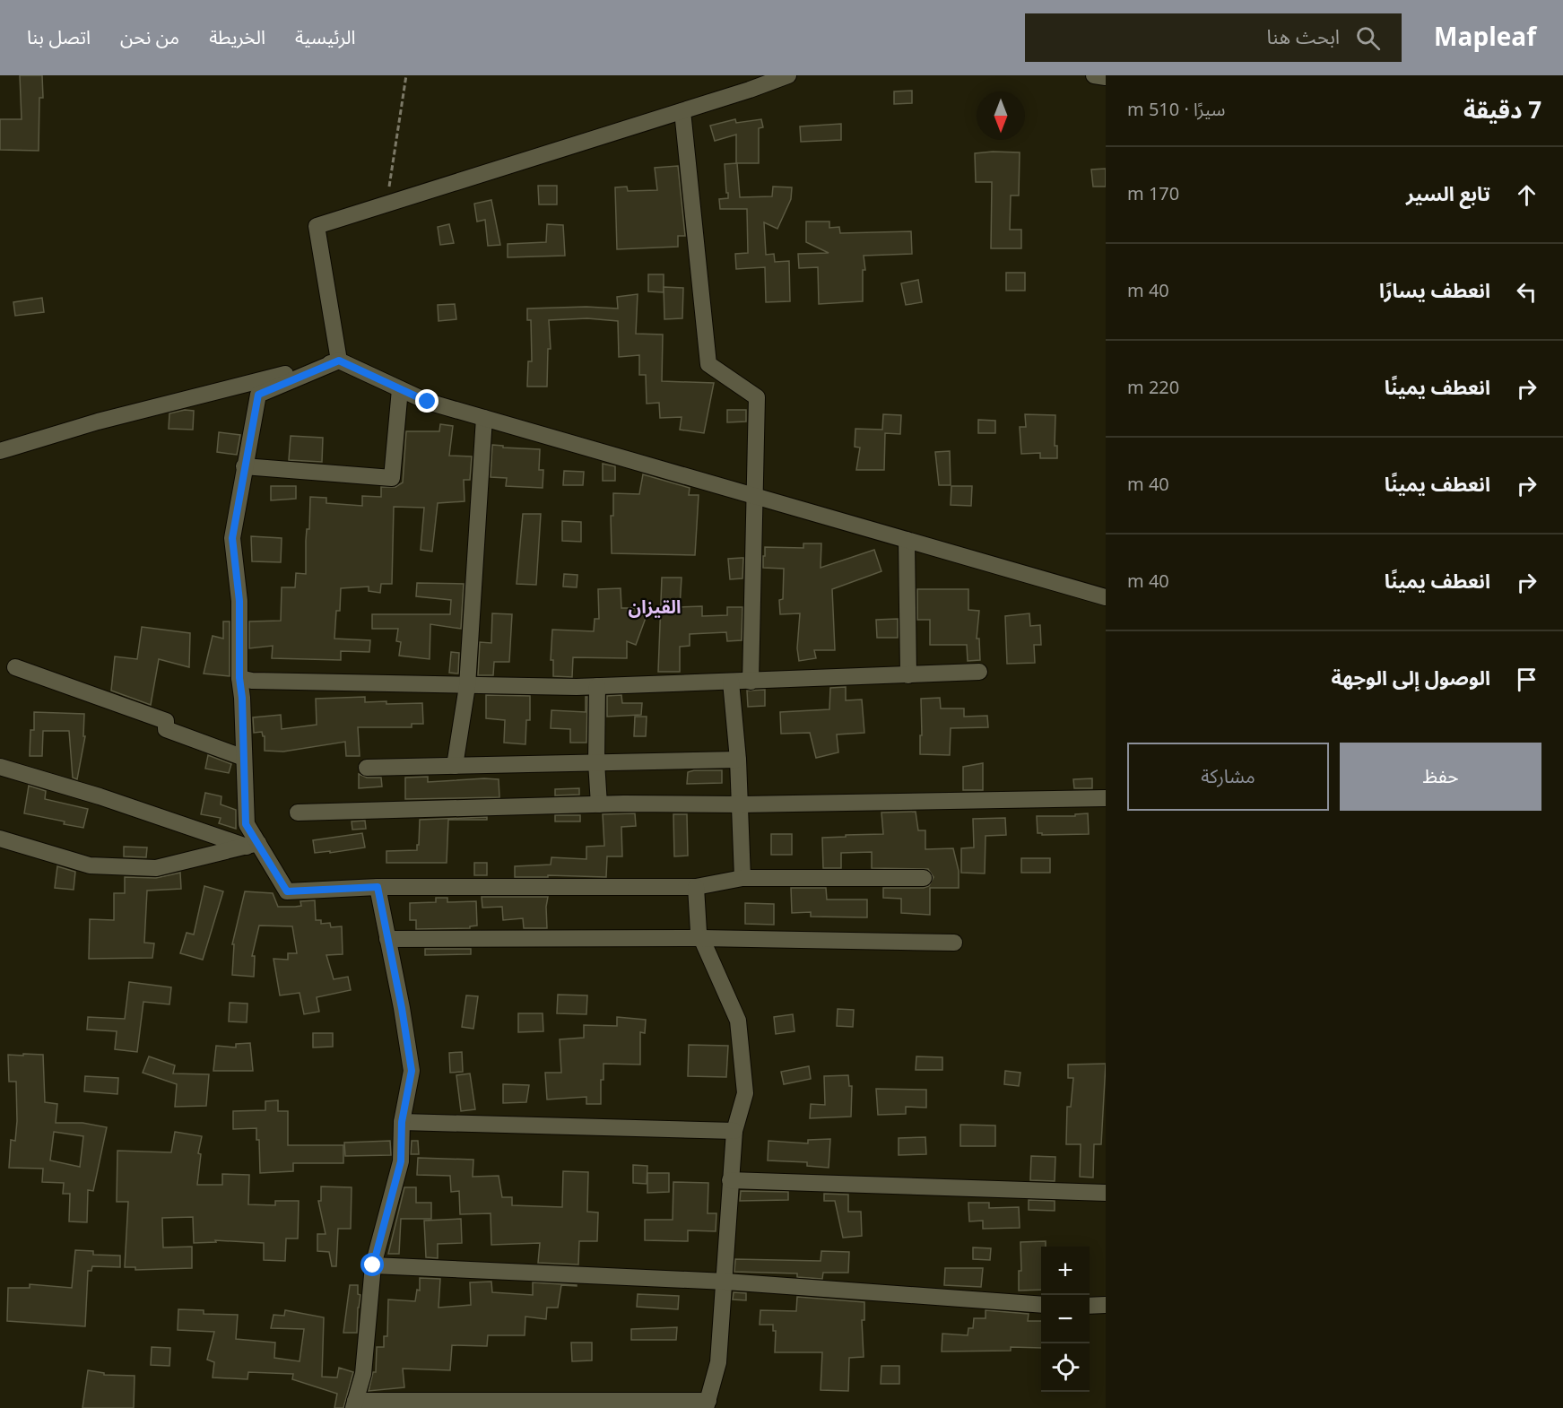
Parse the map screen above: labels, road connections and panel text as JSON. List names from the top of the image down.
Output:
{
  "districts": ["القيزان"],
  "north": "bottom",
  "page": {
    "header": "Mapleaf",
    "search": "ابحث هنا",
    "nav": [
      "الرئيسية",
      "الخريطة",
      "من نحن",
      "اتصل بنا"
    ],
    "heading": ["7 دقيقة", "سيرًا · 510 m"],
    "list": [
      ["تابع السير", "170 m"],
      ["انعطف يسارًا", "40 m"],
      ["انعطف يمينًا", "220 m"],
      ["انعطف يمينًا", "40 m"],
      ["انعطف يمينًا", "40 m"],
      "الوصول إلى الوجهة"
    ],
    "buttons": ["حفظ", "مشاركة"],
    "map_buttons": ["+", "−"]
  }
}
